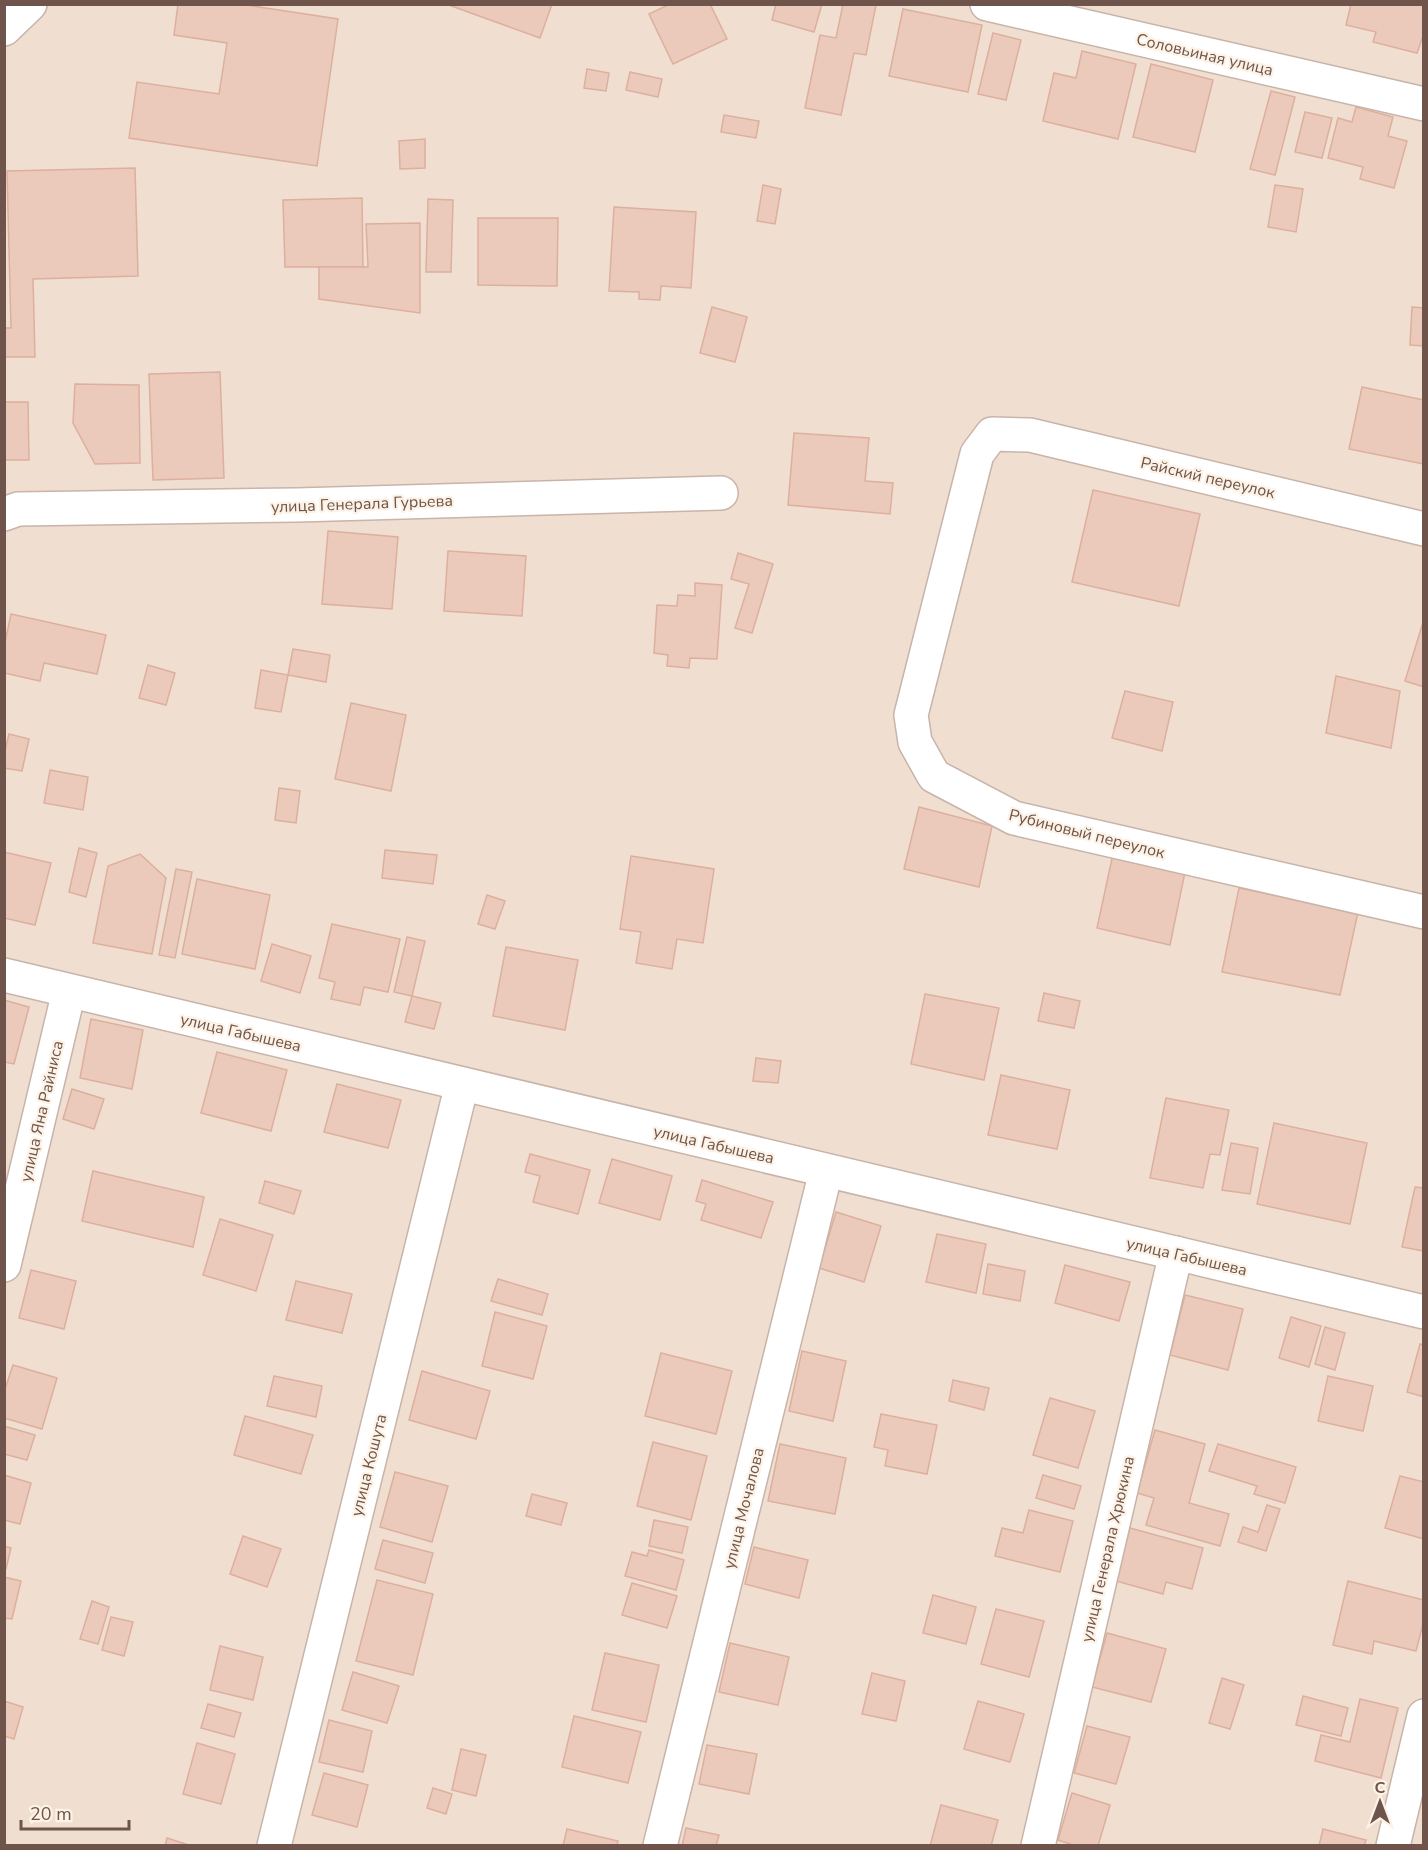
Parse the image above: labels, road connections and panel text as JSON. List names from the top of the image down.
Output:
{
  "streets": {
    "street": [
      "Соловьиная улица",
      "Райский переулок",
      "улица Генерала Гурьева",
      "Рубиновый переулок",
      "улица Габышева",
      "улица Яна Райниса",
      "улица Кошута",
      "улица Мочалова",
      "улица Генерала Хрюкина"
    ]
  },
  "crossings": [
    ["Райский переулок", "Рубиновый переулок"],
    ["улица Габышева", "улица Яна Райниса"],
    ["улица Габышева", "улица Кошута"],
    ["улица Габышева", "улица Мочалова"],
    ["улица Габышева", "улица Генерала Хрюкина"]
  ],
  "scale_bar": "20 m",
  "north": "top"
}
